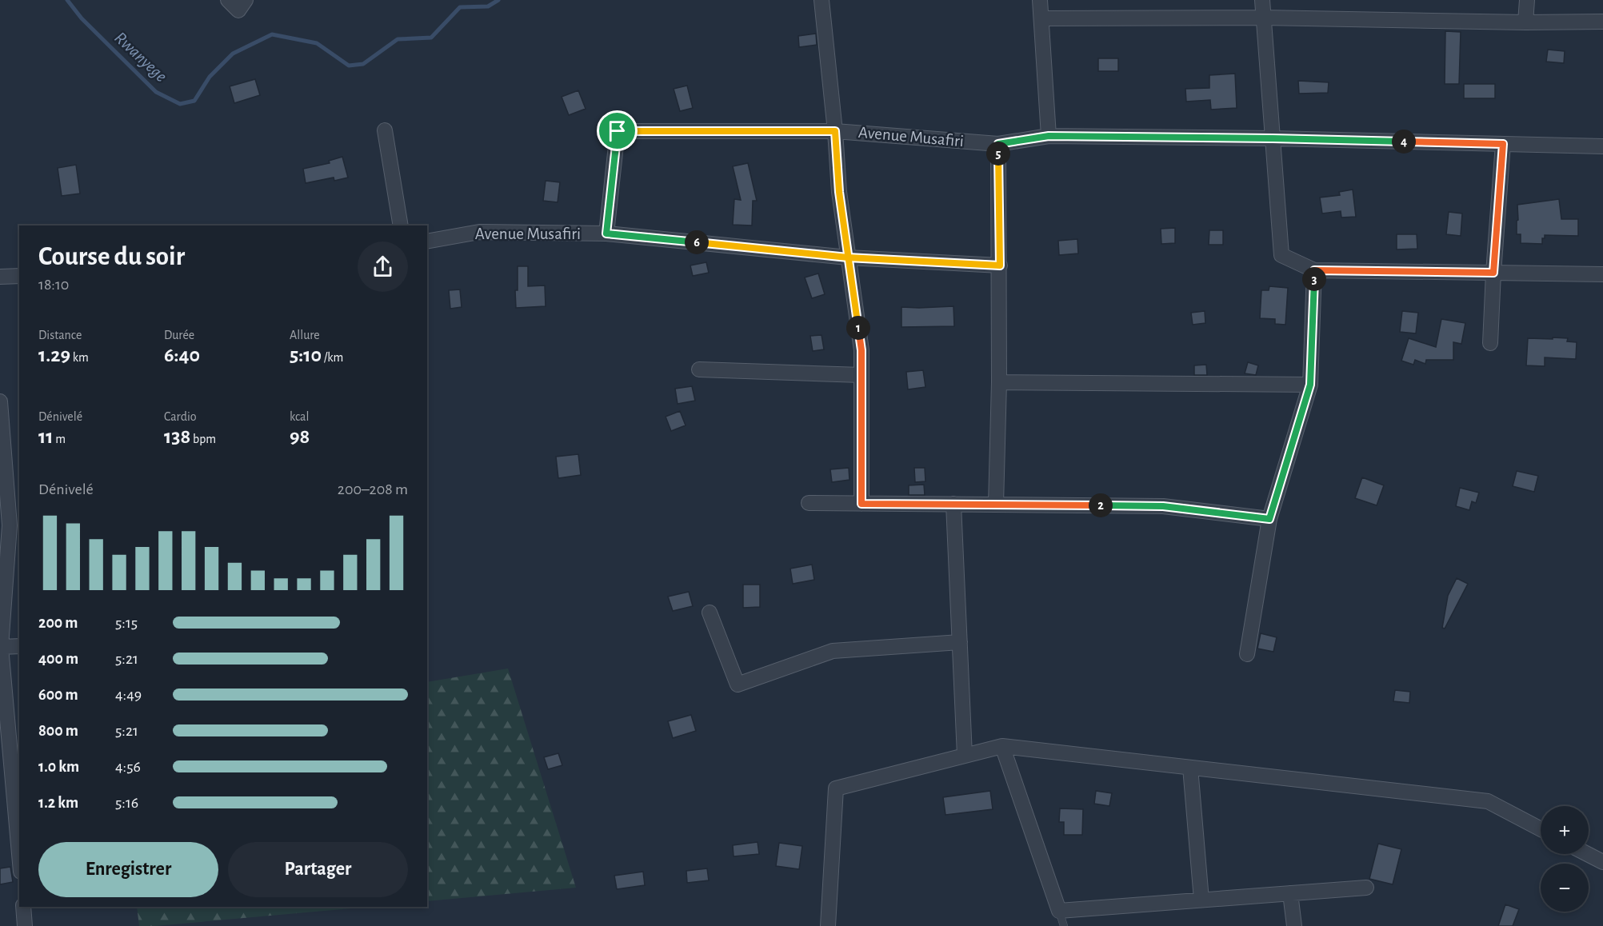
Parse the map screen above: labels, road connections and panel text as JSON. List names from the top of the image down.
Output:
{
  "streets": {
    "street": ["Avenue Musafiri"]
  },
  "water": ["Rwanyege"],
  "page": {
    "pins": [
      "4",
      "5",
      "6",
      "3",
      "1",
      "2"
    ],
    "heading": ["Course du soir", "18:10"],
    "stats": [
      ["Distance", "1.29 km"],
      ["Durée", "6:40"],
      ["Allure", "5:10 /km"],
      ["Dénivelé", "11 m"],
      ["Cardio", "138 bpm"],
      ["kcal", "98"]
    ],
    "chart": ["Dénivelé", "200–208 m"],
    "list": [
      {
        "name": "200 m",
        "note": "5:15"
      },
      {
        "name": "400 m",
        "note": "5:21"
      },
      {
        "name": "600 m",
        "note": "4:49"
      },
      {
        "name": "800 m",
        "note": "5:21"
      },
      {
        "name": "1.0 km",
        "note": "4:56"
      },
      {
        "name": "1.2 km",
        "note": "5:16"
      }
    ],
    "map_buttons": ["+", "−"],
    "buttons": ["Enregistrer", "Partager"]
  }
}
